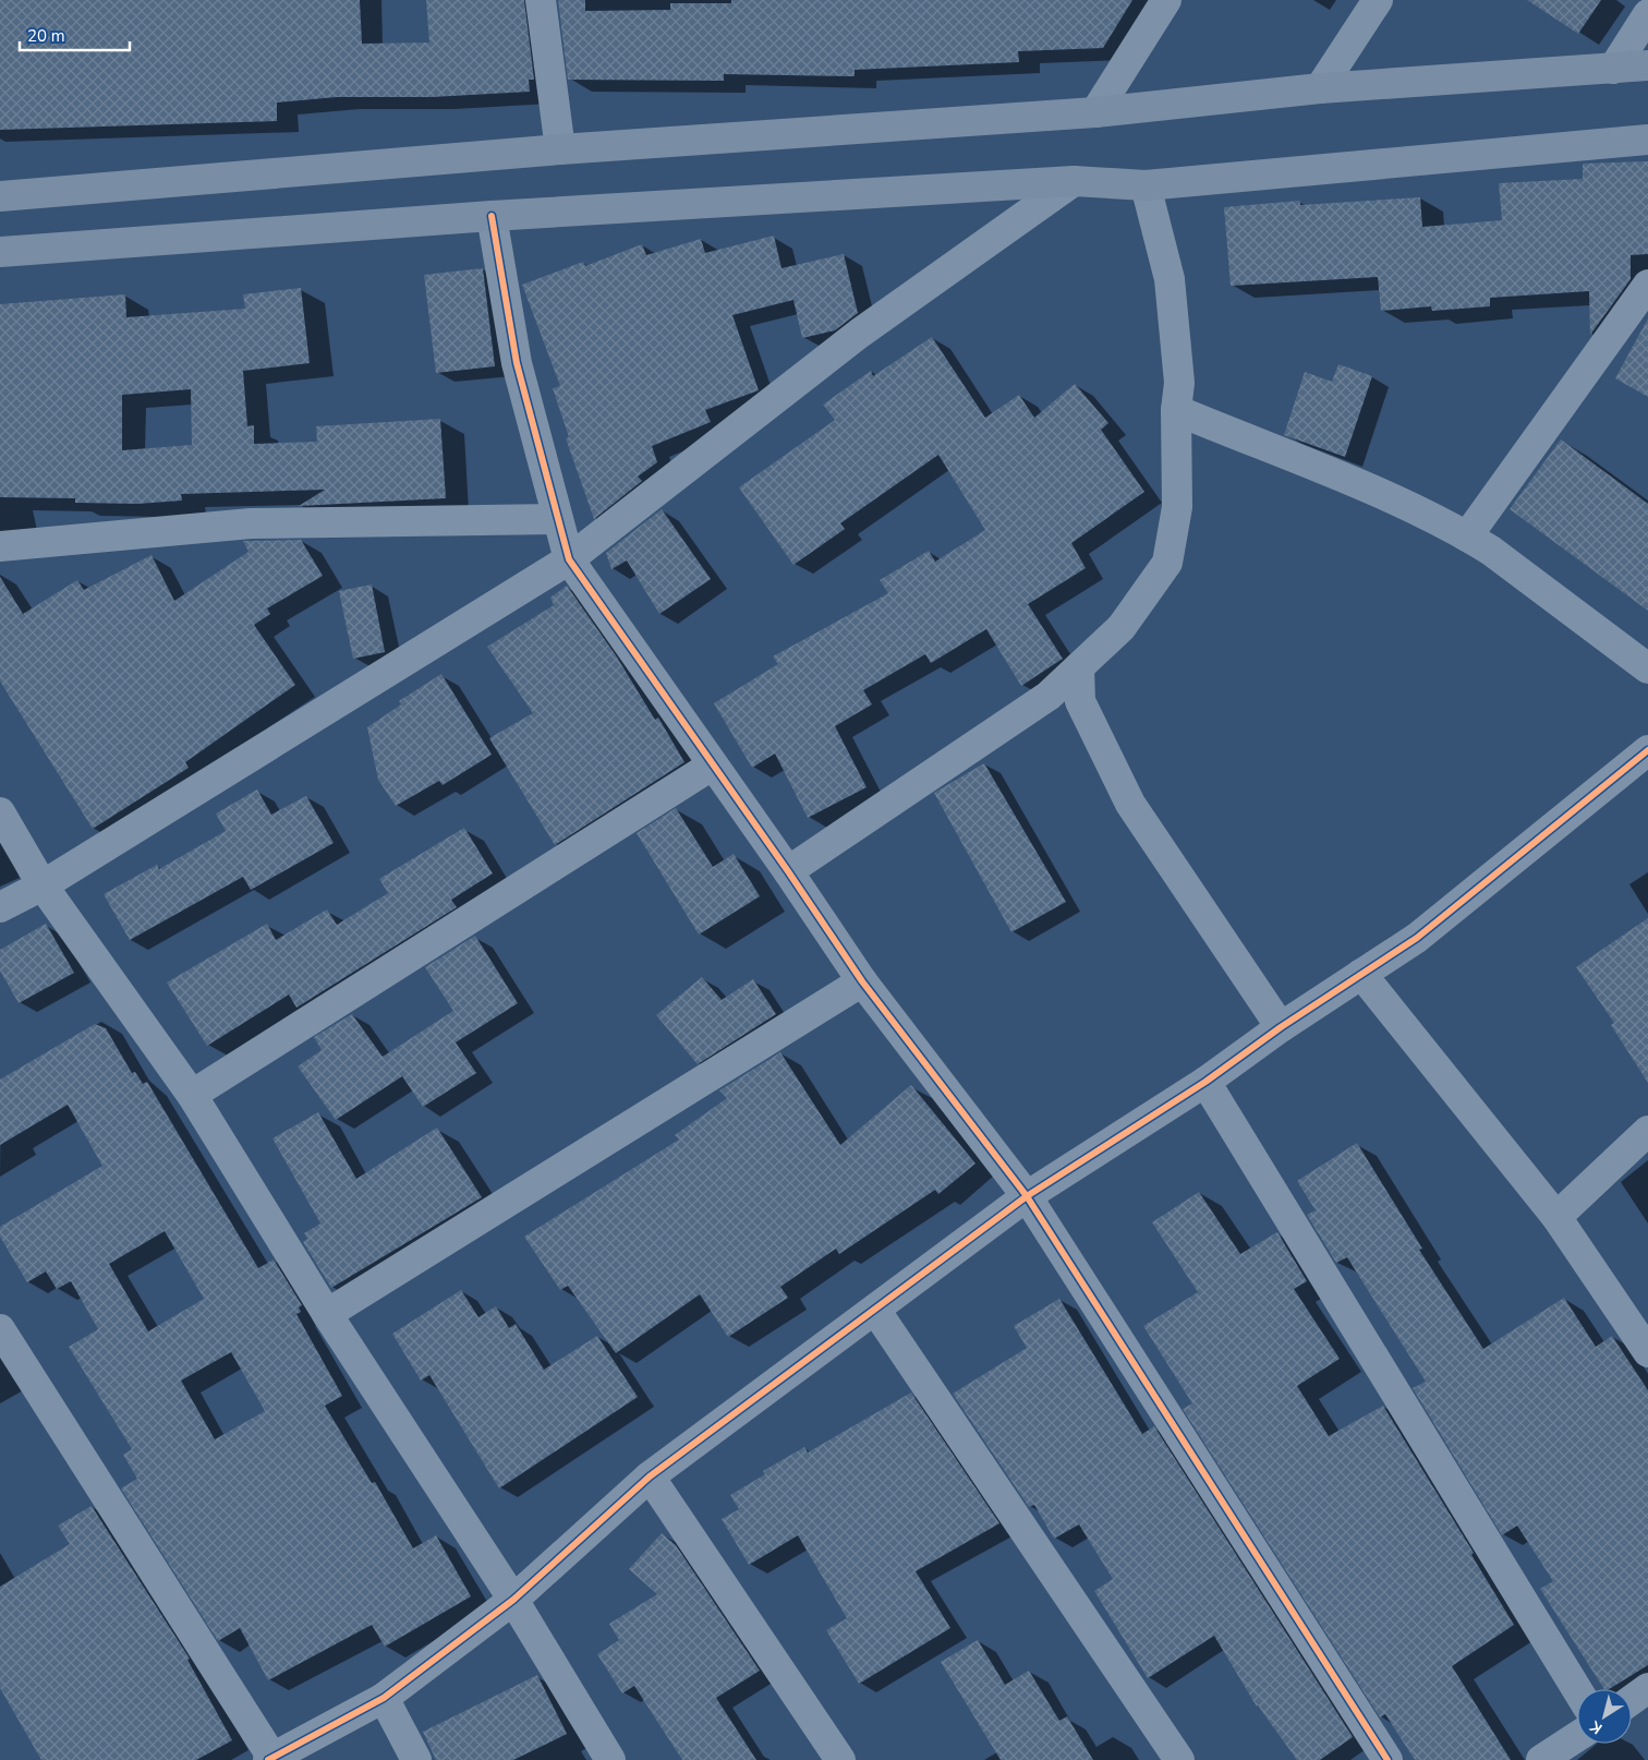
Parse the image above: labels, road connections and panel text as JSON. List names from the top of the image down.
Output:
{
  "scale_bar": "20 m",
  "north": "bottom left"
}
